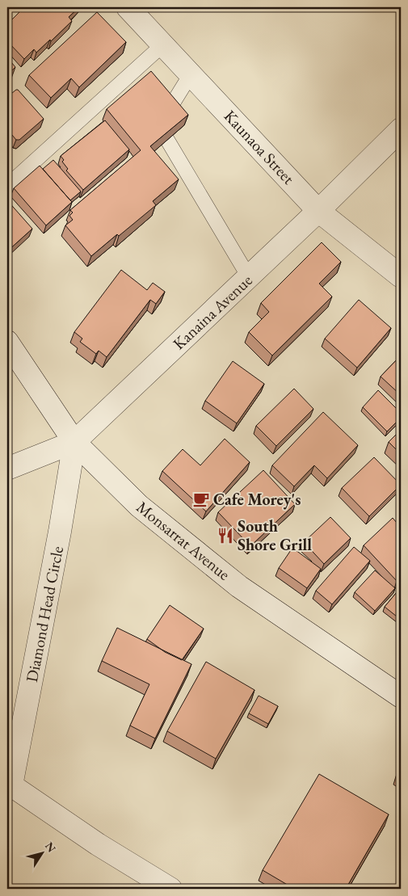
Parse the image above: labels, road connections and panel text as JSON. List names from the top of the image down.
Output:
{
  "streets": {
    "street": [
      "Kaunaoa Street",
      "Kanaina Avenue",
      "Monsarrat Avenue",
      "Diamond Head Circle"
    ]
  },
  "crossings": [
    ["Kaunaoa Street", "Kanaina Avenue"],
    ["Kanaina Avenue", "Monsarrat Avenue"],
    ["Kanaina Avenue", "Diamond Head Circle"],
    ["Monsarrat Avenue", "Diamond Head Circle"]
  ],
  "places": {
    "cafe": ["Cafe Morey's"],
    "restaurant": ["South Shore Grill"]
  },
  "north": "top right"
}
